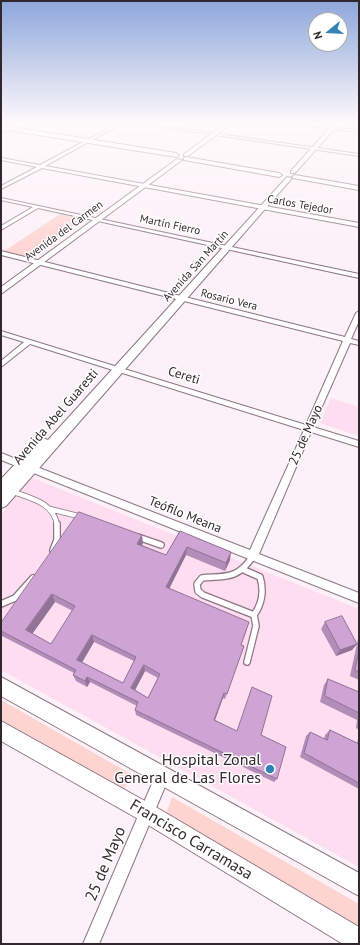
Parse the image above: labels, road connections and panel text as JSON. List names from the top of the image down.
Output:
{
  "streets": {
    "main road": [
      "Avenida del Carmen",
      "Avenida San Martín",
      "Avenida Abel Guaresti",
      "Francisco Carramasa"
    ],
    "street": [
      "Carlos Tejedor",
      "Martín Fierro",
      "Rosario Vera",
      "Cereti",
      "25 de Mayo",
      "Teófilo Meana"
    ]
  },
  "crossings": [
    ["Carlos Tejedor", "Avenida del Carmen"],
    ["Carlos Tejedor", "Avenida San Martín"],
    ["Martín Fierro", "Avenida del Carmen"],
    ["Martín Fierro", "Avenida San Martín"],
    ["Avenida del Carmen", "Rosario Vera"],
    ["Avenida San Martín", "Rosario Vera"],
    ["Avenida San Martín", "Cereti"],
    ["Avenida San Martín", "Avenida Abel Guaresti"],
    ["Rosario Vera", "25 de Mayo"],
    ["Cereti", "Avenida Abel Guaresti"],
    ["Cereti", "25 de Mayo"],
    ["Avenida Abel Guaresti", "Teófilo Meana"],
    ["25 de Mayo", "Teófilo Meana"],
    ["25 de Mayo", "Francisco Carramasa"]
  ],
  "places": ["Hospital Zonal General de Las Flores"],
  "north": "left"
}
